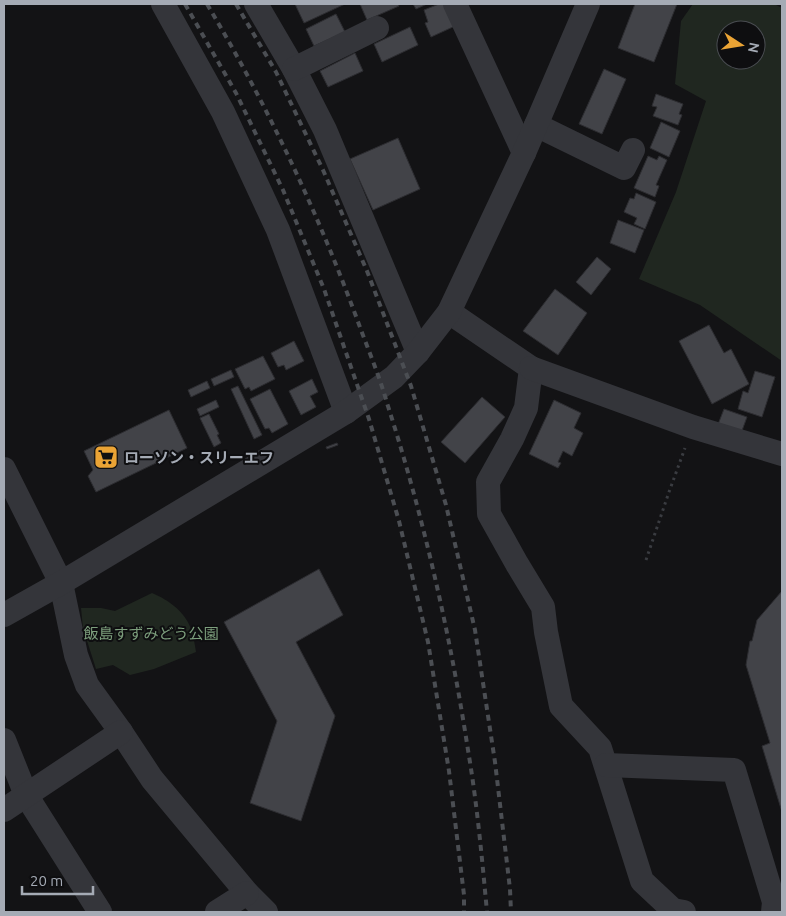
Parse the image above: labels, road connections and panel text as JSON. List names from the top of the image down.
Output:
{
  "parks": ["飯島すずみどう公園"],
  "places": {
    "supermarket": ["ローソン・スリーエフ"]
  },
  "scale_bar": "20 m",
  "north": "right"
}
